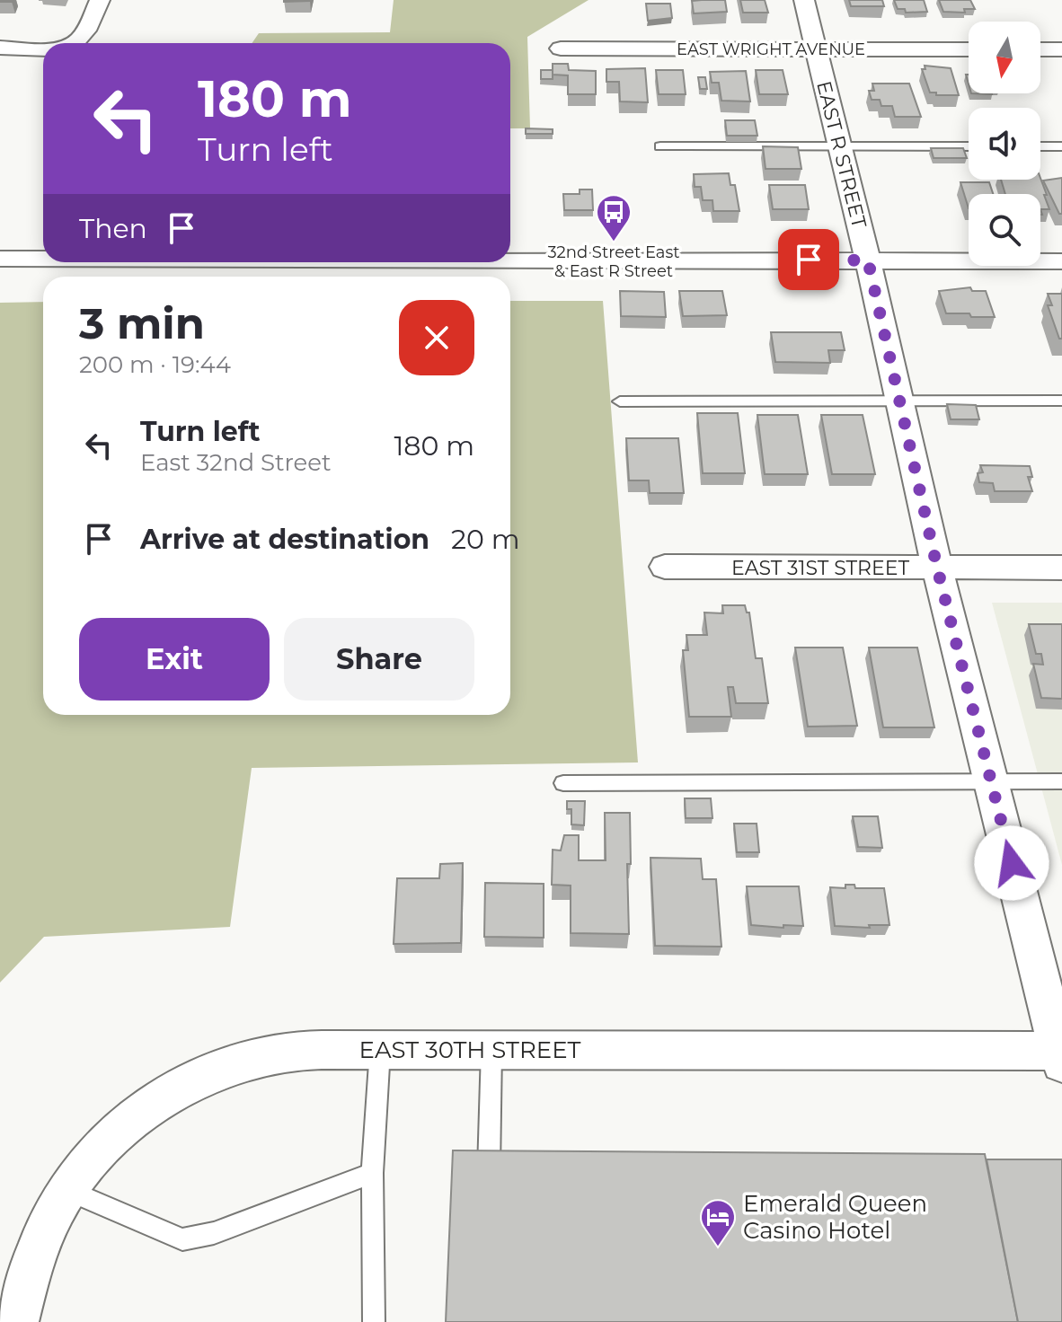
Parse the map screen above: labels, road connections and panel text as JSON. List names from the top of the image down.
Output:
{
  "streets": {
    "street": [
      "EAST WRIGHT AVENUE",
      "EAST R STREET",
      "EAST 31ST STREET",
      "EAST 30TH STREET"
    ]
  },
  "crossings": [
    ["EAST WRIGHT AVENUE", "EAST R STREET"],
    ["EAST R STREET", "EAST 31ST STREET"],
    ["EAST R STREET", "EAST 30TH STREET"]
  ],
  "places": {
    "bus stop": ["32nd Street East & East R Street"],
    "hotel": ["Emerald Queen Casino Hotel"]
  },
  "north": "bottom",
  "page": {
    "turn": ["180 m", "Turn left"],
    "then": "Then",
    "heading": ["3 min", "200 m · 19:44"],
    "list": [
      {
        "name": "Turn left",
        "note": "East 32nd Street",
        "value": "180 m"
      },
      {
        "name": "Arrive at destination",
        "value": "20 m"
      }
    ],
    "buttons": ["Exit", "Share"]
  }
}
